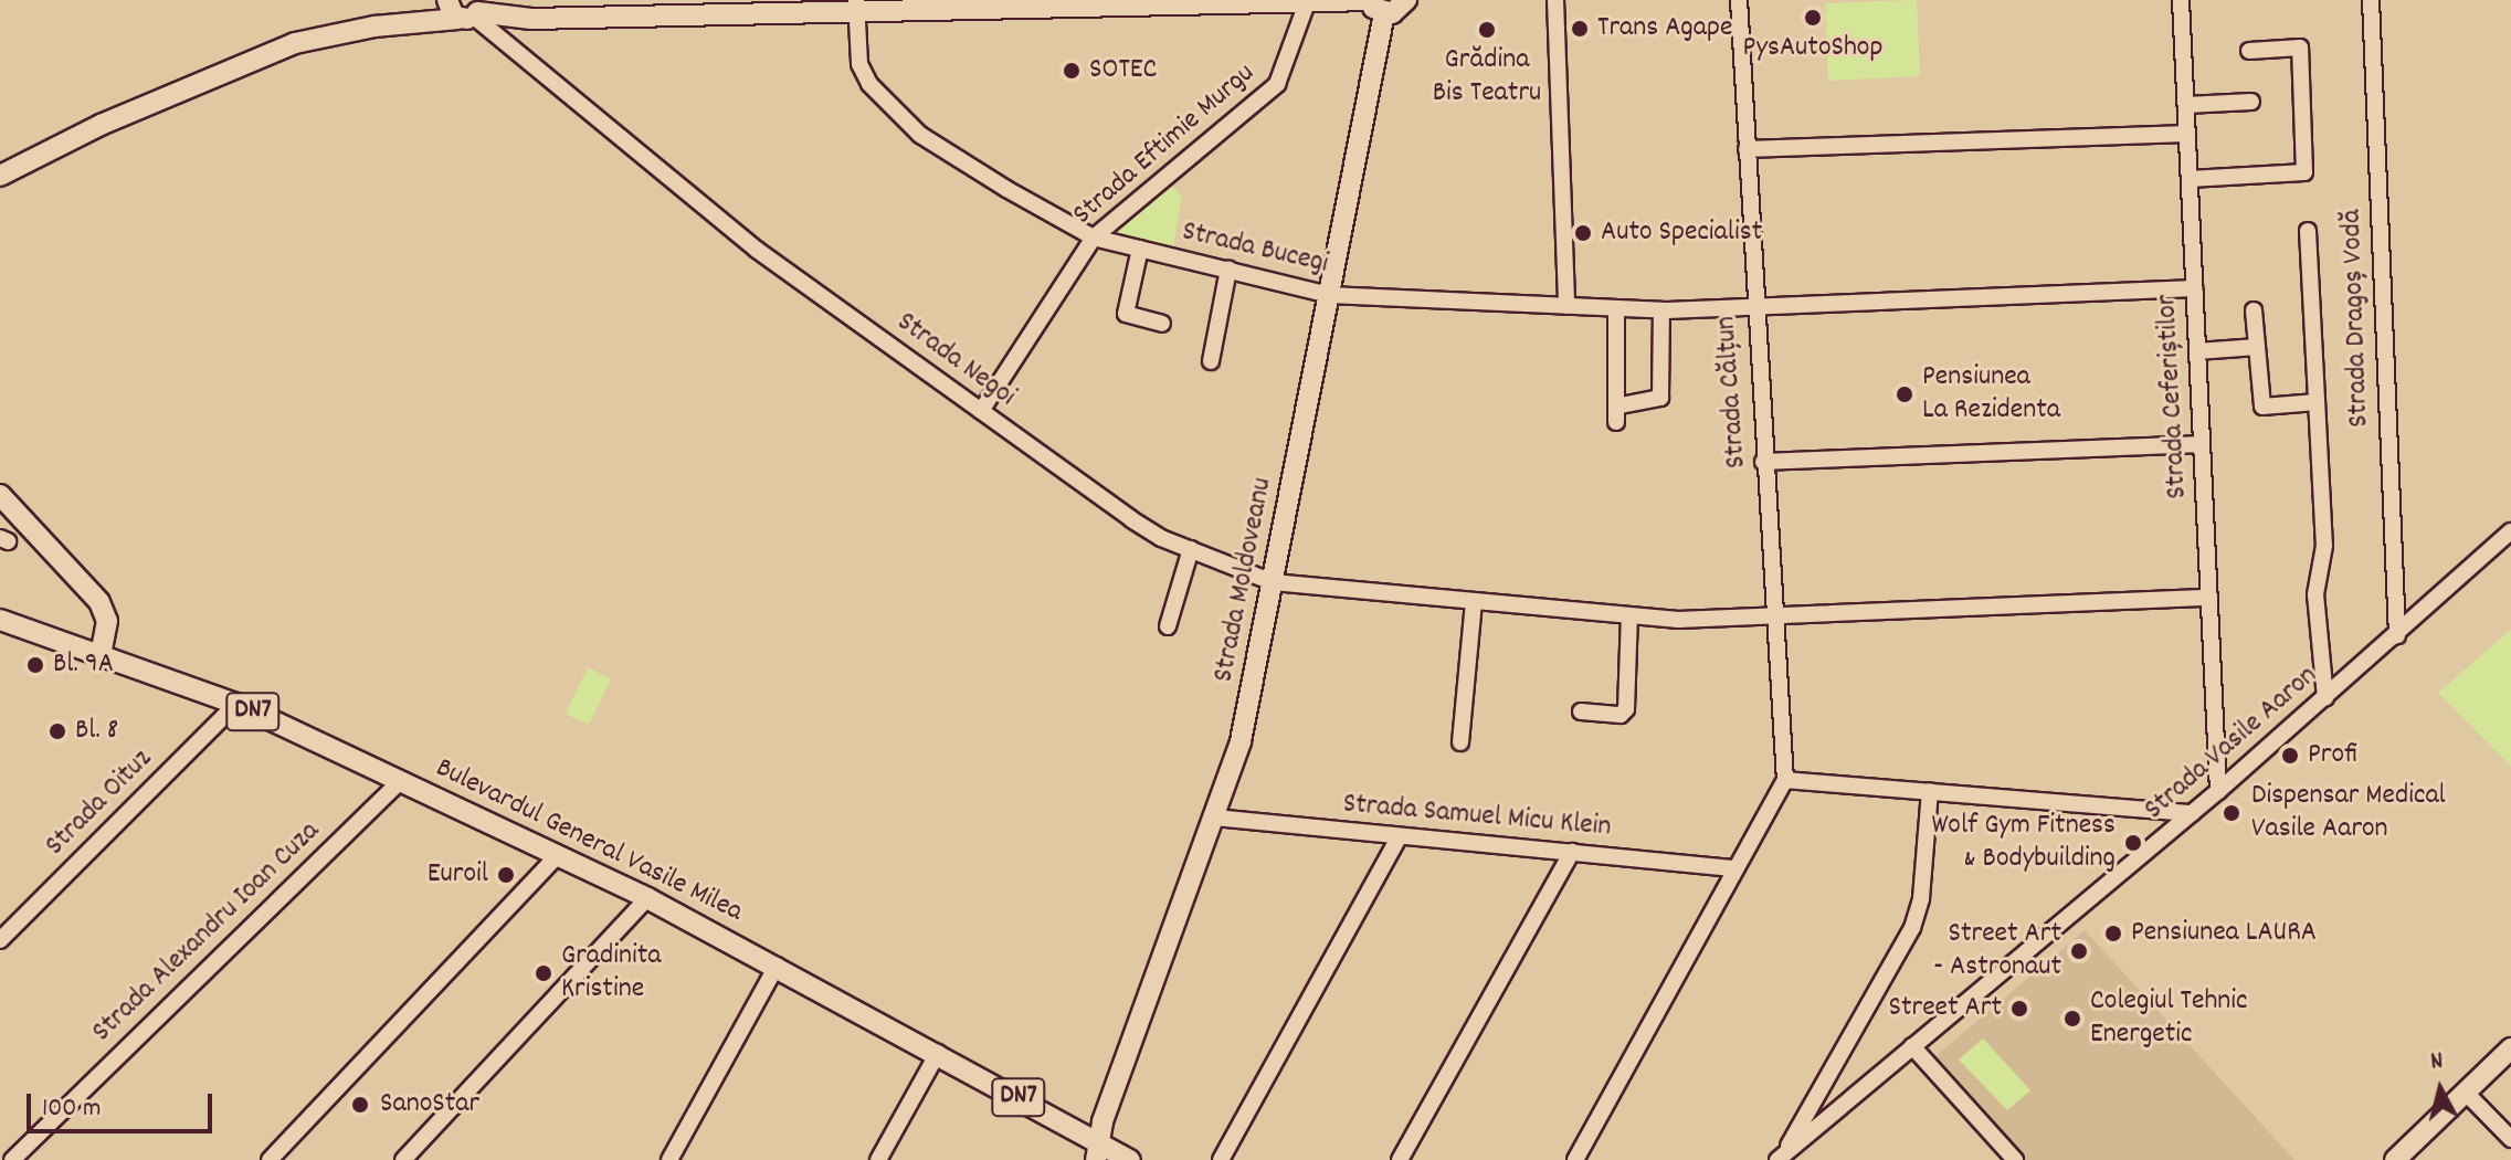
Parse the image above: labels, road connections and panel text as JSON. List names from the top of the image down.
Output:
{
  "streets": {
    "main road": ["Strada Moldoveanu", "DN7", "Bulevardul General Vasile Milea"],
    "street": [
      "Strada Eftimie Murgu",
      "Strada Bucegi",
      "Strada Dragoș Vodă",
      "Strada Negoi",
      "Strada Călțun",
      "Strada Ceferiștilor",
      "Strada Vasile Aaron",
      "Strada Oituz",
      "Strada Samuel Micu Klein",
      "Strada Alexandru Ioan Cuza"
    ]
  },
  "crossings": [
    ["Strada Eftimie Murgu", "Strada Bucegi"],
    ["Strada Eftimie Murgu", "Strada Negoi"],
    ["Strada Bucegi", "Strada Călțun"],
    ["Strada Bucegi", "Strada Ceferiștilor"],
    ["Strada Bucegi", "Strada Moldoveanu"],
    ["Strada Dragoș Vodă", "Strada Vasile Aaron"],
    ["Strada Negoi", "Strada Călțun"],
    ["Strada Negoi", "Strada Ceferiștilor"],
    ["Strada Negoi", "Strada Moldoveanu"],
    ["Strada Ceferiștilor", "Strada Vasile Aaron"],
    ["Strada Moldoveanu", "Strada Samuel Micu Klein"],
    ["Strada Moldoveanu", "Bulevardul General Vasile Milea"],
    ["Strada Oituz", "Bulevardul General Vasile Milea"],
    ["Bulevardul General Vasile Milea", "Strada Alexandru Ioan Cuza"]
  ],
  "places": [
    "PysAutoShop",
    "Trans Agape",
    "Grădina Bis Teatru",
    "SOTEC",
    "Auto Specialist",
    "Pensiunea La Rezidenta",
    "Bl. 9A",
    "Bl. 8",
    "Profi",
    "Dispensar Medical Vasile Aaron",
    "Wolf Gym Fitness & Bodybuilding",
    "Euroil",
    "Pensiunea LAURA",
    "Street Art - Astronaut",
    "Gradinita Kristine",
    "Street Art",
    "Colegiul Tehnic Energetic",
    "SanoStar"
  ],
  "scale_bar": "100 m",
  "north": "top"
}
